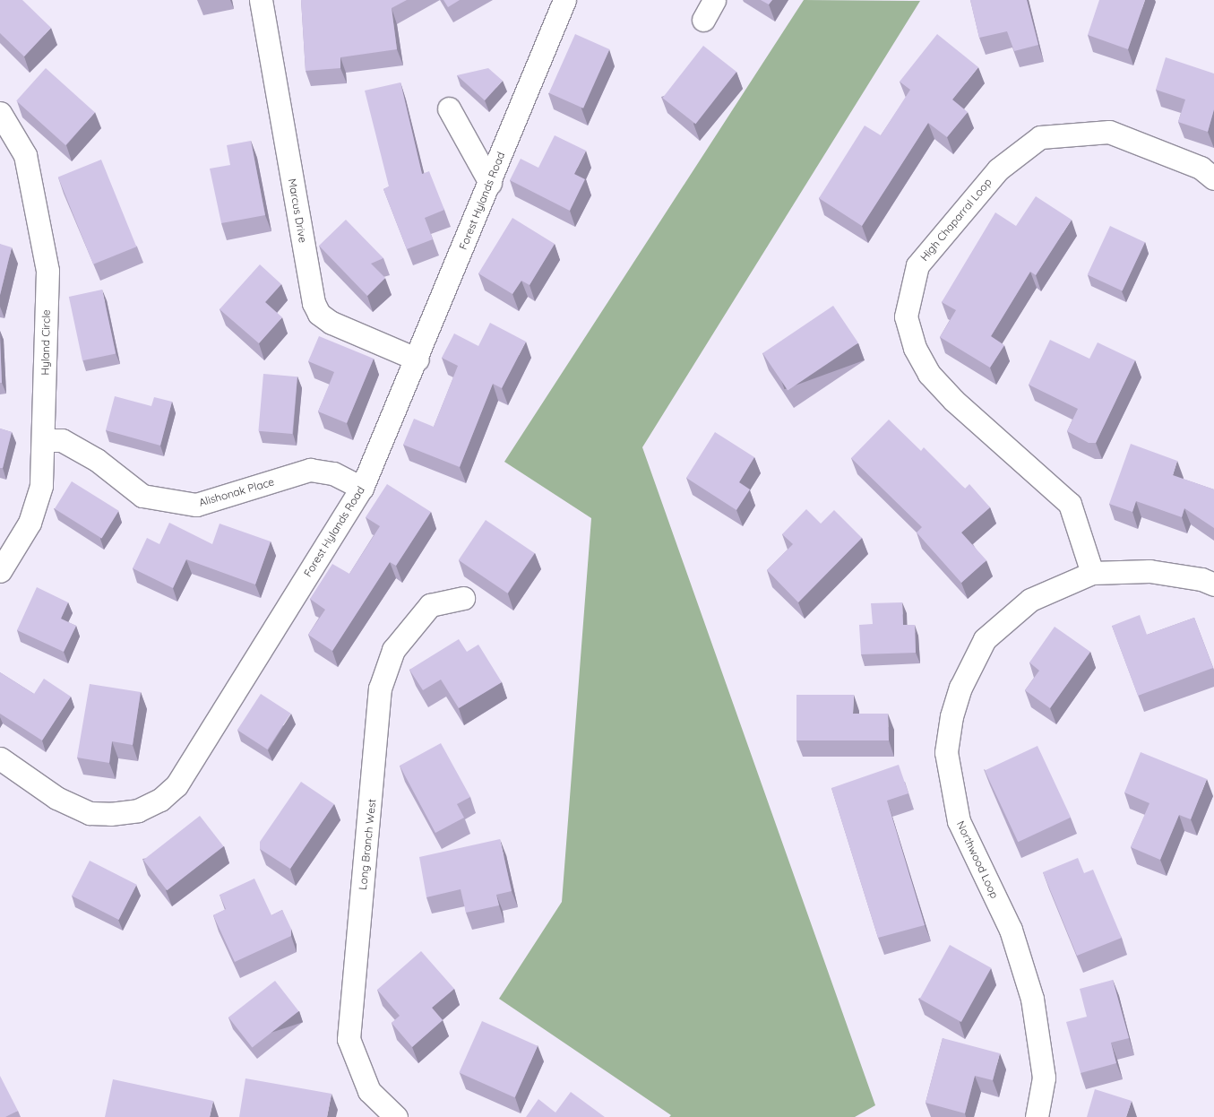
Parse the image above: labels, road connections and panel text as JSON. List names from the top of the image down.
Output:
{
  "streets": {
    "street": [
      "Forest Hylands Road",
      "Marcus Drive",
      "High Chaparral Loop",
      "Hyland Circle",
      "Alishonak Place",
      "Long Branch West",
      "Northwood Loop"
    ]
  },
  "crossings": [
    ["Forest Hylands Road", "Marcus Drive"],
    ["Forest Hylands Road", "Alishonak Place"],
    ["High Chaparral Loop", "Northwood Loop"],
    ["Hyland Circle", "Alishonak Place"]
  ]
}
